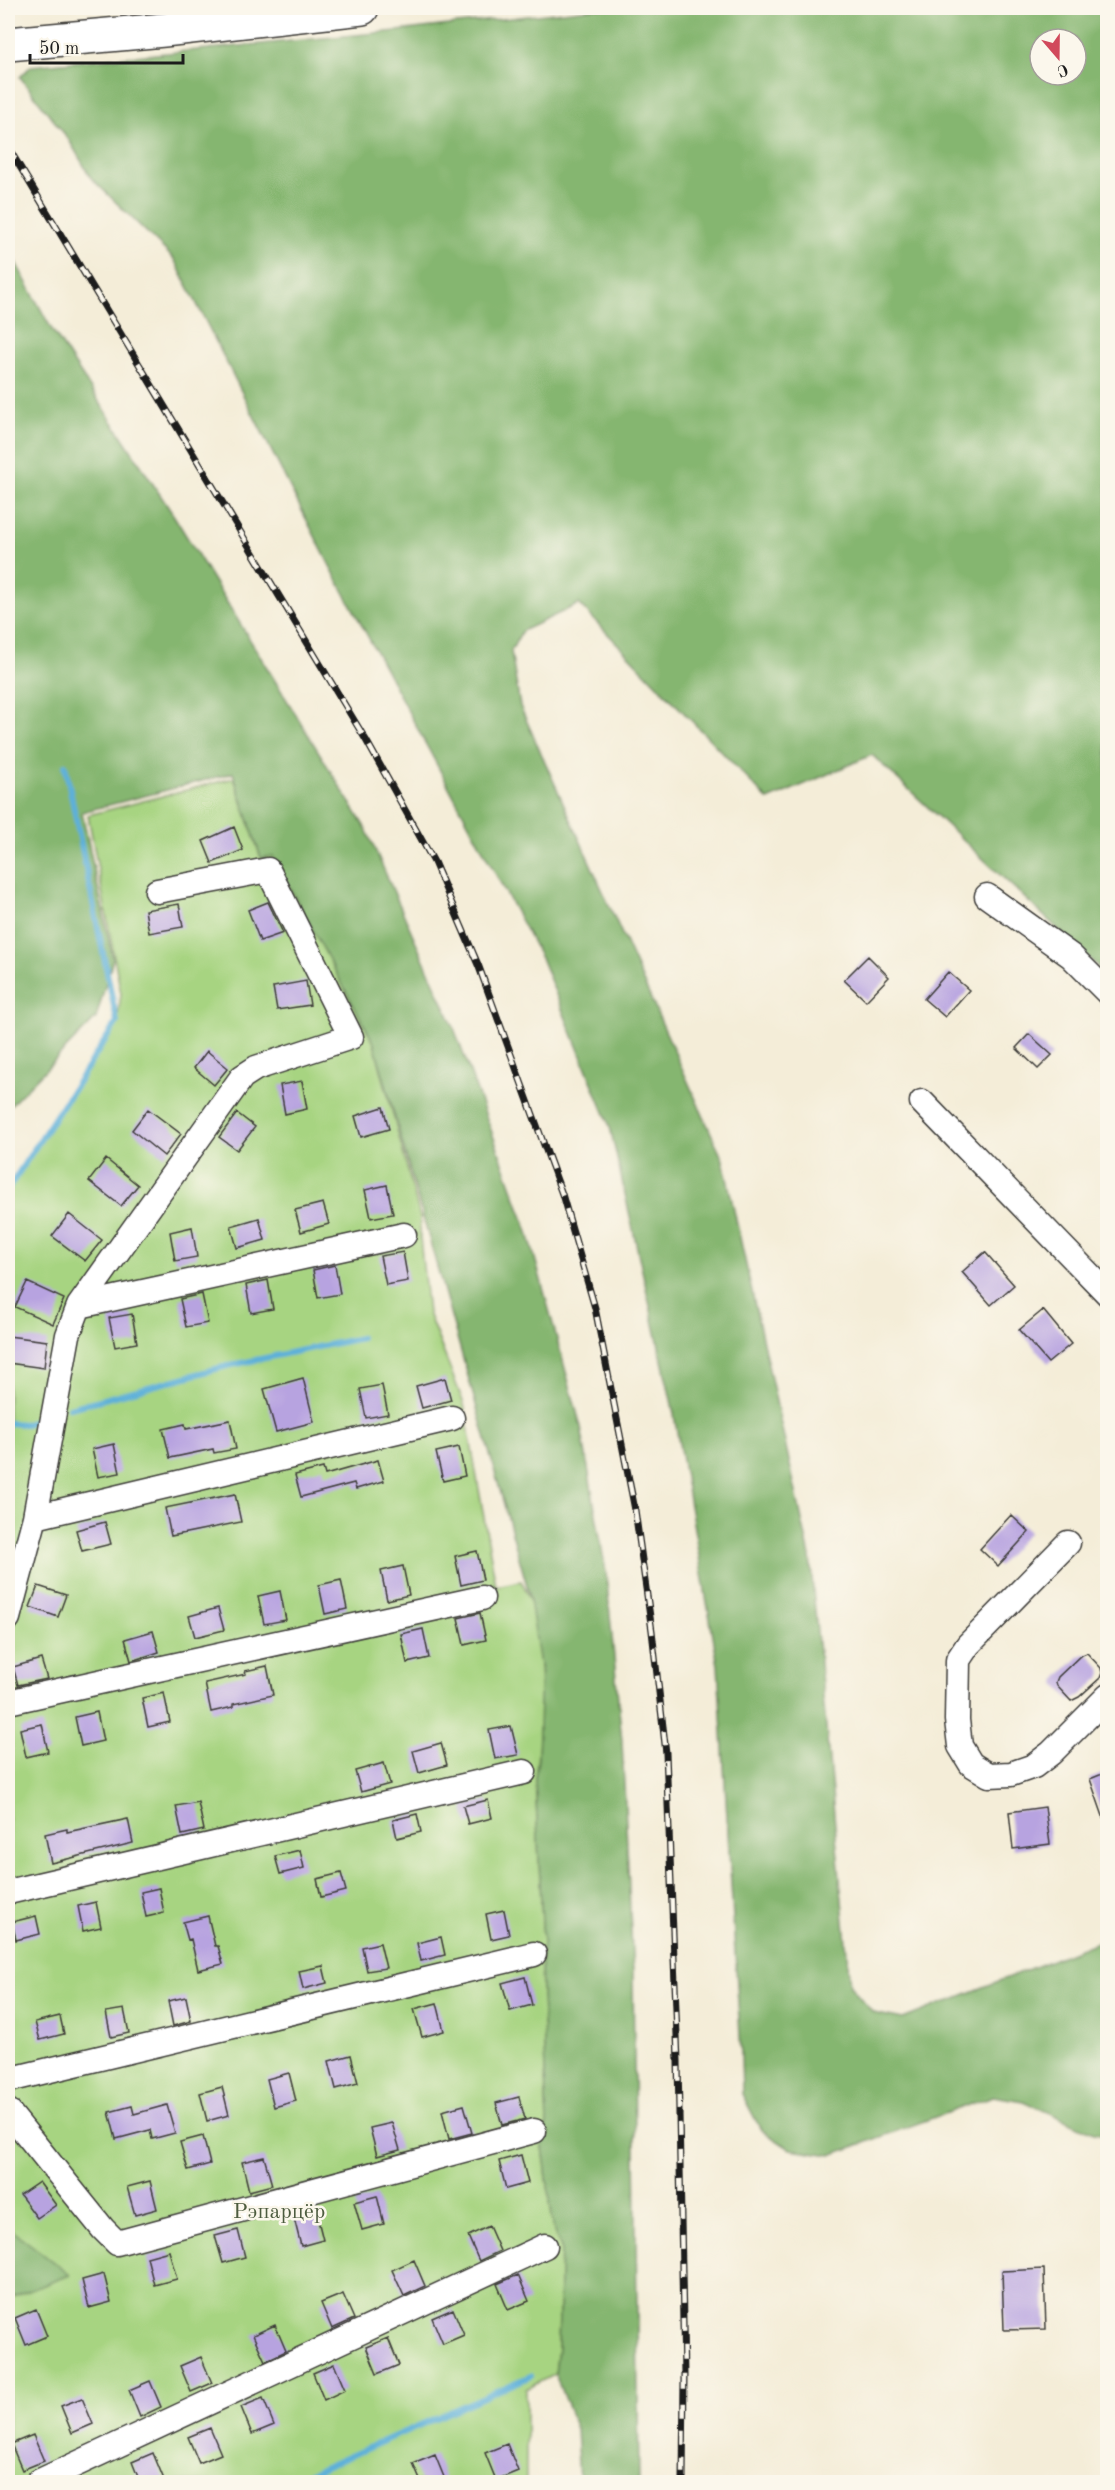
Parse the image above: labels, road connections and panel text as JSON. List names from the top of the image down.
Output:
{
  "parks": ["Рэпарцёр"],
  "scale_bar": "50 m",
  "north": "bottom"
}
